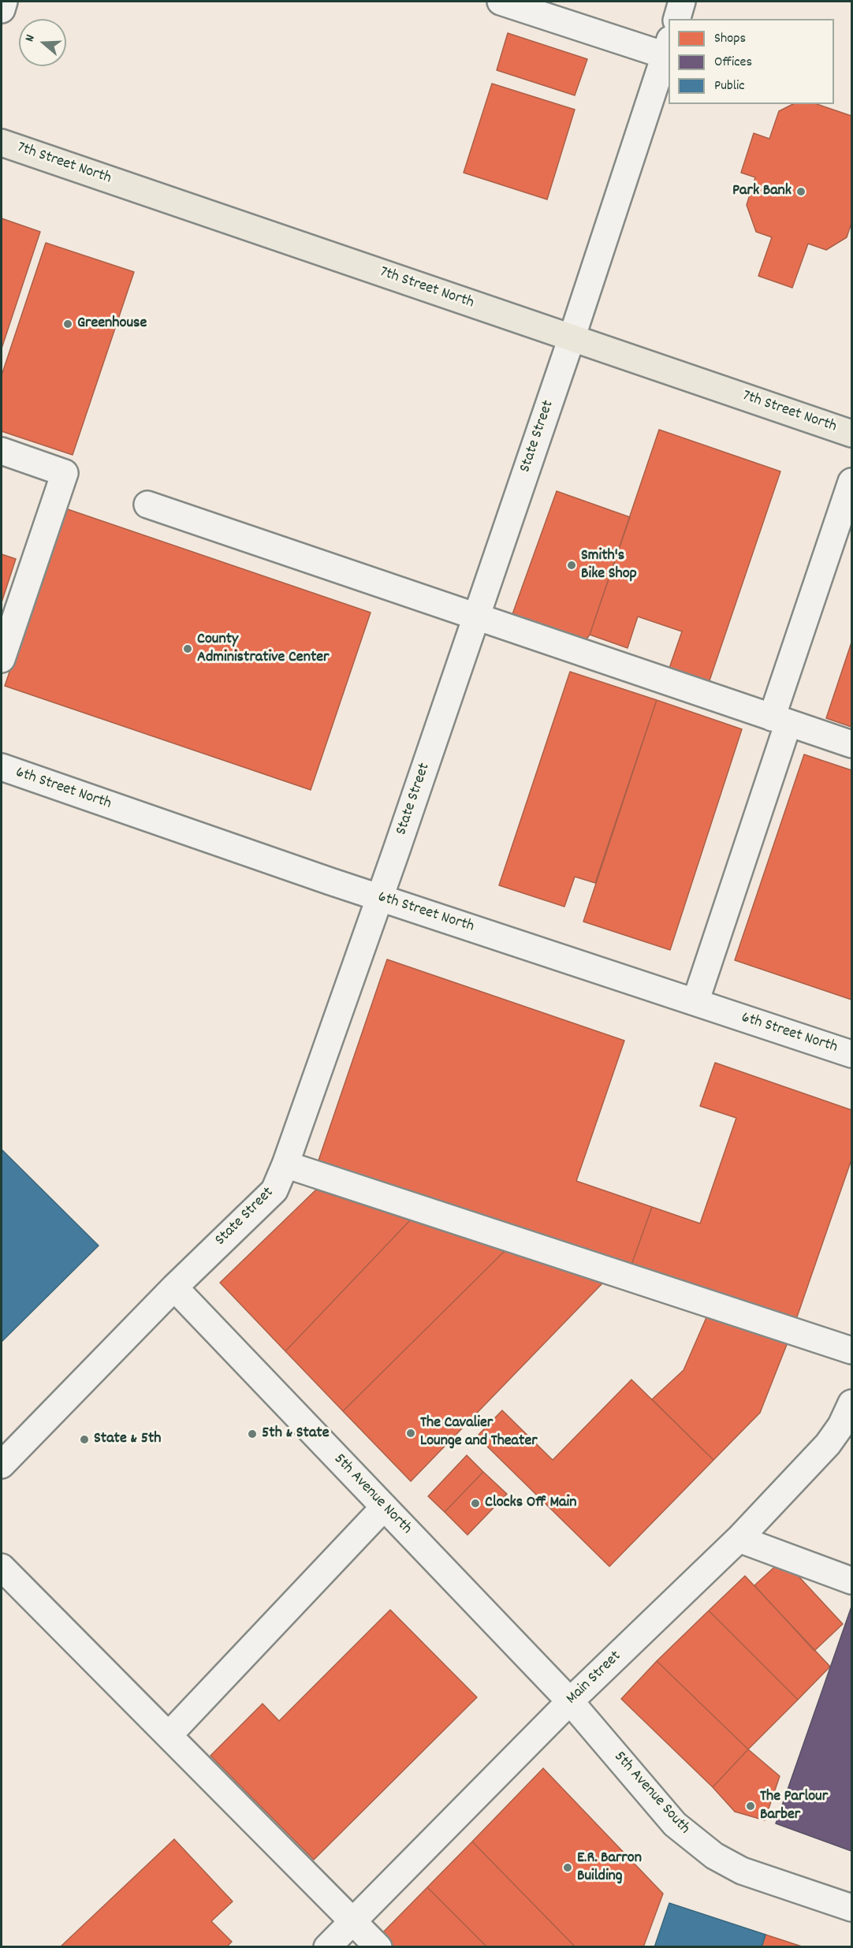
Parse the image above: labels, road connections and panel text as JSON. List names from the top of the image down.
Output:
{
  "streets": {
    "main road": ["7th Street North"],
    "street": [
      "State Street",
      "6th Street North",
      "5th Avenue North",
      "Main Street",
      "5th Avenue South"
    ]
  },
  "crossings": [
    ["7th Street North", "State Street"],
    ["State Street", "6th Street North"],
    ["State Street", "5th Avenue North"],
    ["5th Avenue North", "Main Street"],
    ["5th Avenue North", "5th Avenue South"],
    ["Main Street", "5th Avenue South"]
  ],
  "places": [
    "Park Bank",
    "Greenhouse",
    "Smith's Bike Shop",
    "County Administrative Center",
    "The Cavalier Lounge and Theater",
    "5th & State",
    "State & 5th",
    "Clocks Off Main",
    "The Parlour Barber",
    "E.R. Barron Building"
  ],
  "legend": ["Shops", "Offices", "Public"],
  "north": "left"
}
